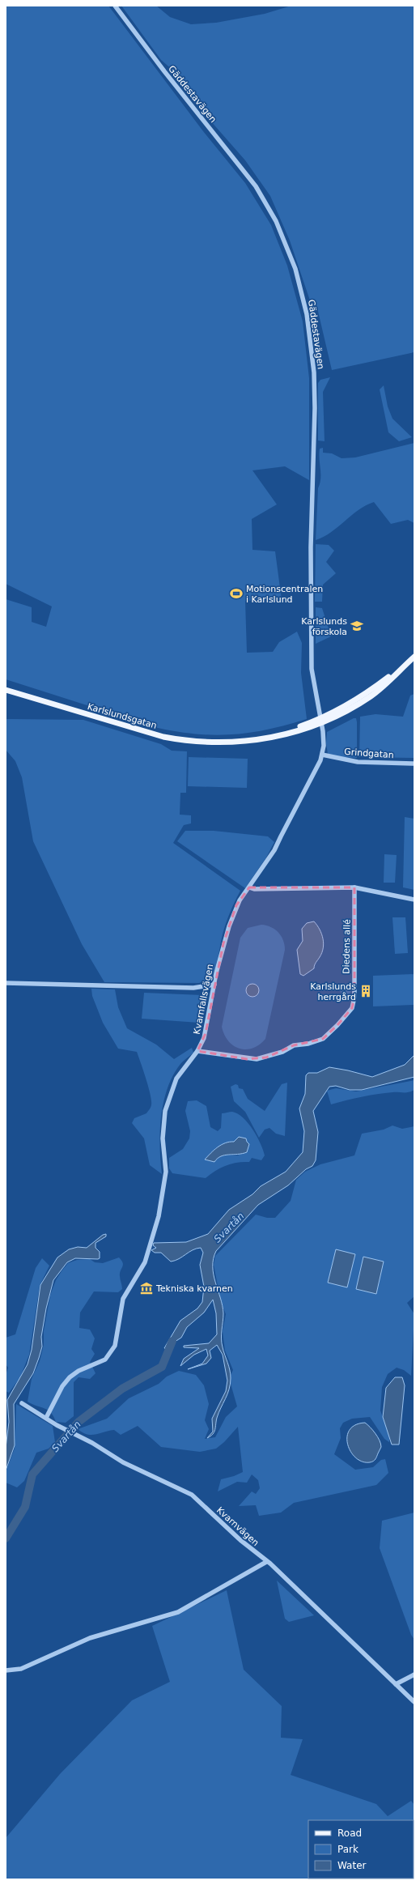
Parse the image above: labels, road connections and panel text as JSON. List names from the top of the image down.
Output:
{
  "streets": {
    "main road": ["Karlslundsgatan"],
    "street": [
      "Gäddestavägen",
      "Grindgatan",
      "Diedens allé",
      "Kvarnfallsvägen",
      "Kvarnvägen"
    ]
  },
  "crossings": [
    ["Gäddestavägen", "Karlslundsgatan"],
    ["Gäddestavägen", "Kvarnfallsvägen"],
    ["Karlslundsgatan", "Kvarnfallsvägen"],
    ["Grindgatan", "Kvarnfallsvägen"],
    ["Diedens allé", "Kvarnfallsvägen"],
    ["Kvarnfallsvägen", "Kvarnvägen"]
  ],
  "water": ["Svartån"],
  "places": {
    "sports": ["Motionscentralen i Karlslund"],
    "school or university": ["Karlslunds förskola"],
    "building": ["Karlslunds herrgård"],
    "museum": ["Tekniska kvarnen"]
  },
  "legend": ["Road", "Park", "Water"]
}
